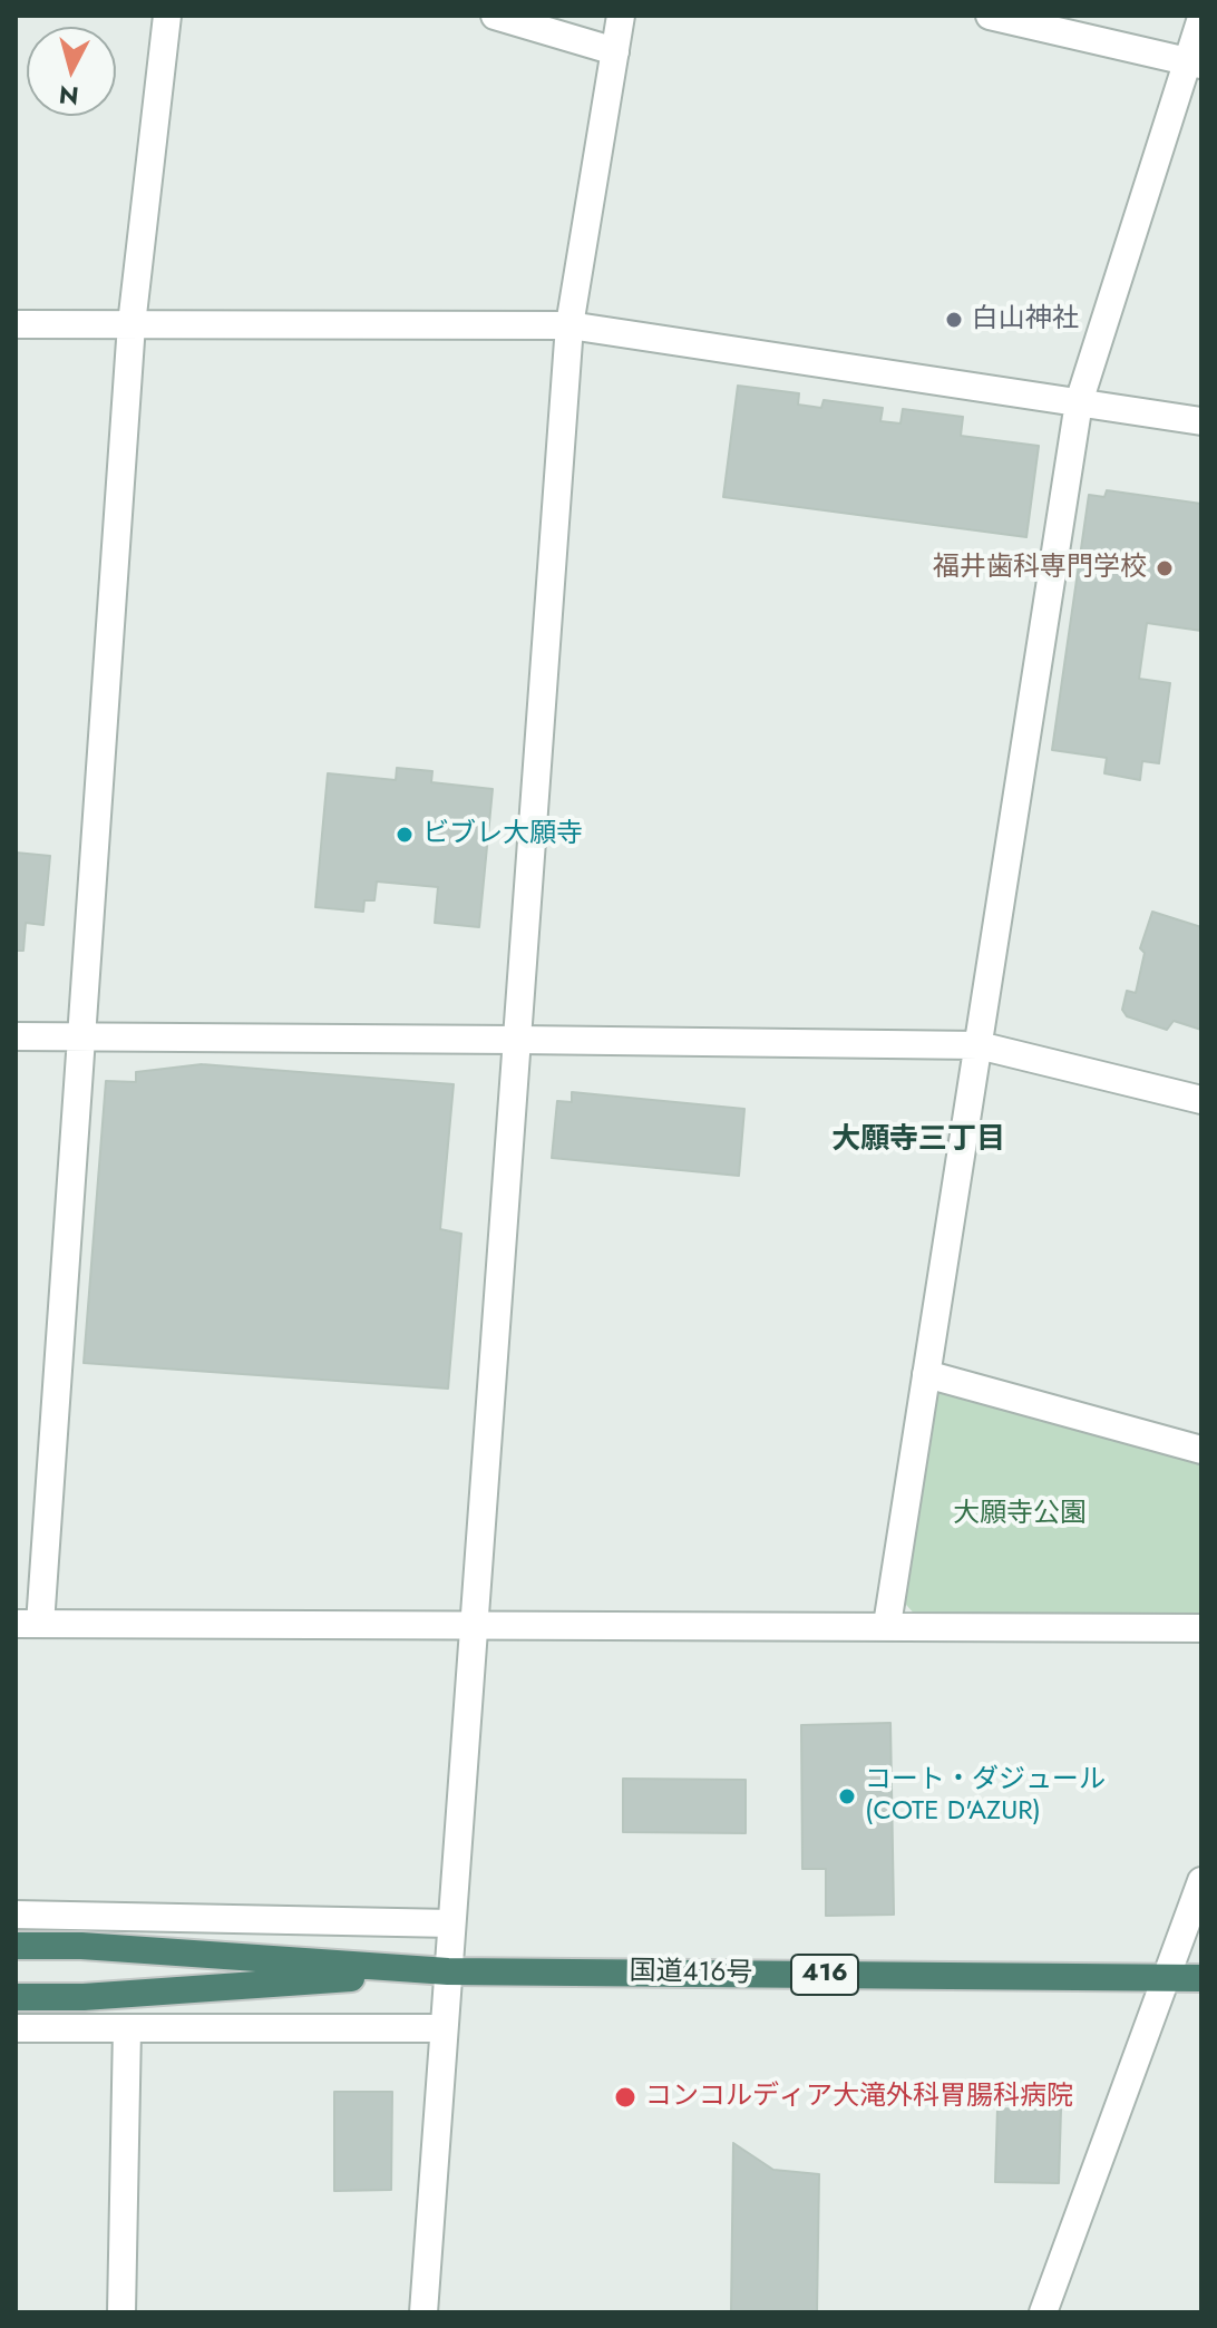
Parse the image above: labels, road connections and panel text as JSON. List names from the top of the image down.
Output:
{
  "streets": {
    "highway": ["国道416号", "416"]
  },
  "districts": ["大願寺三丁目"],
  "parks": ["大願寺公園"],
  "places": [
    "白山神社",
    "福井歯科専門学校",
    "ビブレ大願寺",
    "コート・ダジュール (COTE D'AZUR)",
    "コンコルディア大滝外科胃腸科病院"
  ],
  "north": "bottom"
}
